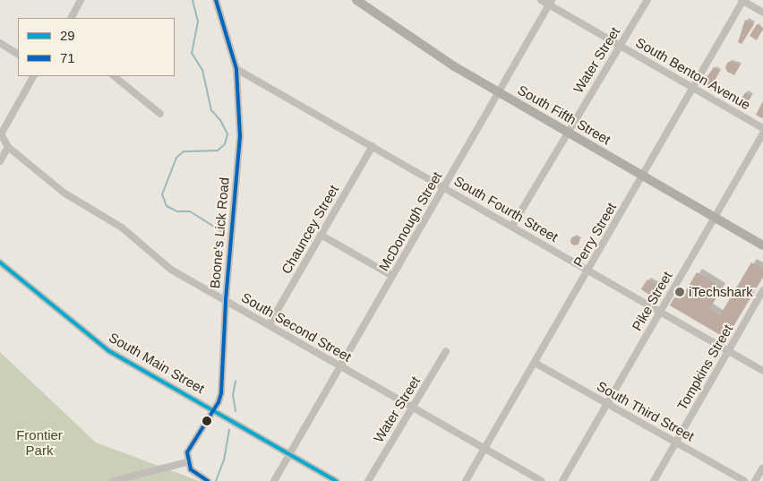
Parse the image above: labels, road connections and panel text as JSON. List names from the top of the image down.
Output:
{
  "streets": {
    "main road": ["South Fifth Street"],
    "street": [
      "Water Street",
      "South Benton Avenue",
      "South Fourth Street",
      "McDonough Street",
      "Chauncey Street",
      "Boone's Lick Road",
      "Perry Street",
      "Pike Street",
      "South Second Street",
      "South Main Street",
      "Tompkins Street",
      "South Third Street"
    ]
  },
  "crossings": [
    ["Water Street", "South Benton Avenue"],
    ["Water Street", "South Fifth Street"],
    ["Water Street", "South Fourth Street"],
    ["Water Street", "South Second Street"],
    ["South Benton Avenue", "McDonough Street"],
    ["South Benton Avenue", "Perry Street"],
    ["South Fifth Street", "McDonough Street"],
    ["South Fifth Street", "Perry Street"],
    ["South Fifth Street", "Pike Street"],
    ["South Fourth Street", "McDonough Street"],
    ["South Fourth Street", "Chauncey Street"],
    ["South Fourth Street", "Boone's Lick Road"],
    ["South Fourth Street", "Perry Street"],
    ["South Fourth Street", "Pike Street"],
    ["South Fourth Street", "Tompkins Street"],
    ["McDonough Street", "South Second Street"],
    ["McDonough Street", "South Main Street"],
    ["Chauncey Street", "South Second Street"],
    ["Boone's Lick Road", "South Second Street"],
    ["Boone's Lick Road", "South Main Street"],
    ["Perry Street", "South Second Street"],
    ["Perry Street", "South Third Street"],
    ["Pike Street", "South Third Street"],
    ["Tompkins Street", "South Third Street"]
  ],
  "parks": ["Frontier Park"],
  "places": ["iTechshark"],
  "lines": ["transit line 71", "transit line 29"],
  "legend": ["29", "71"]
}
